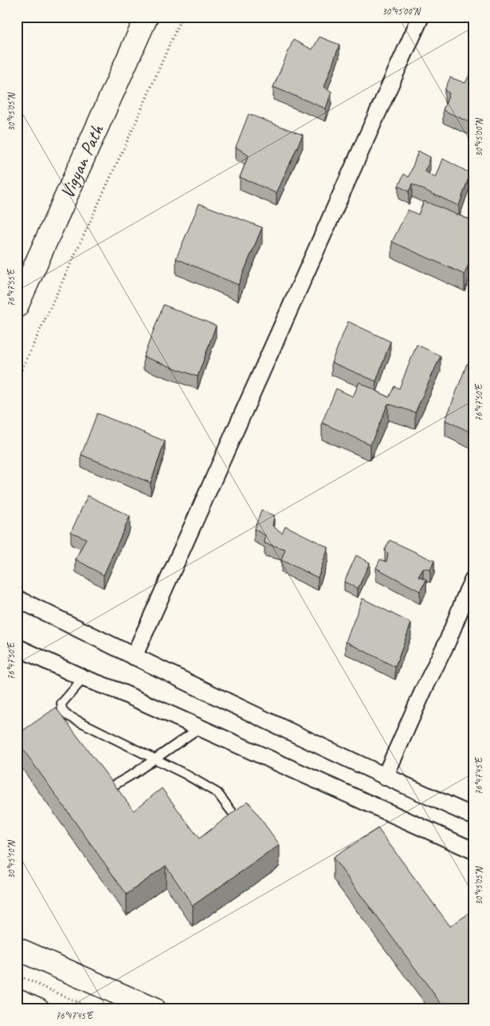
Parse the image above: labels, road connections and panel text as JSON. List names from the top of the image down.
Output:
{
  "streets": {
    "main road": ["Vigyan Path"]
  },
  "coordinates": [
    "30°45'00\"N",
    "30°45'05\"N",
    "76°47'55\"E",
    "76°47'50\"E",
    "76°47'45\"E",
    "30°45'10\"N"
  ]
}
